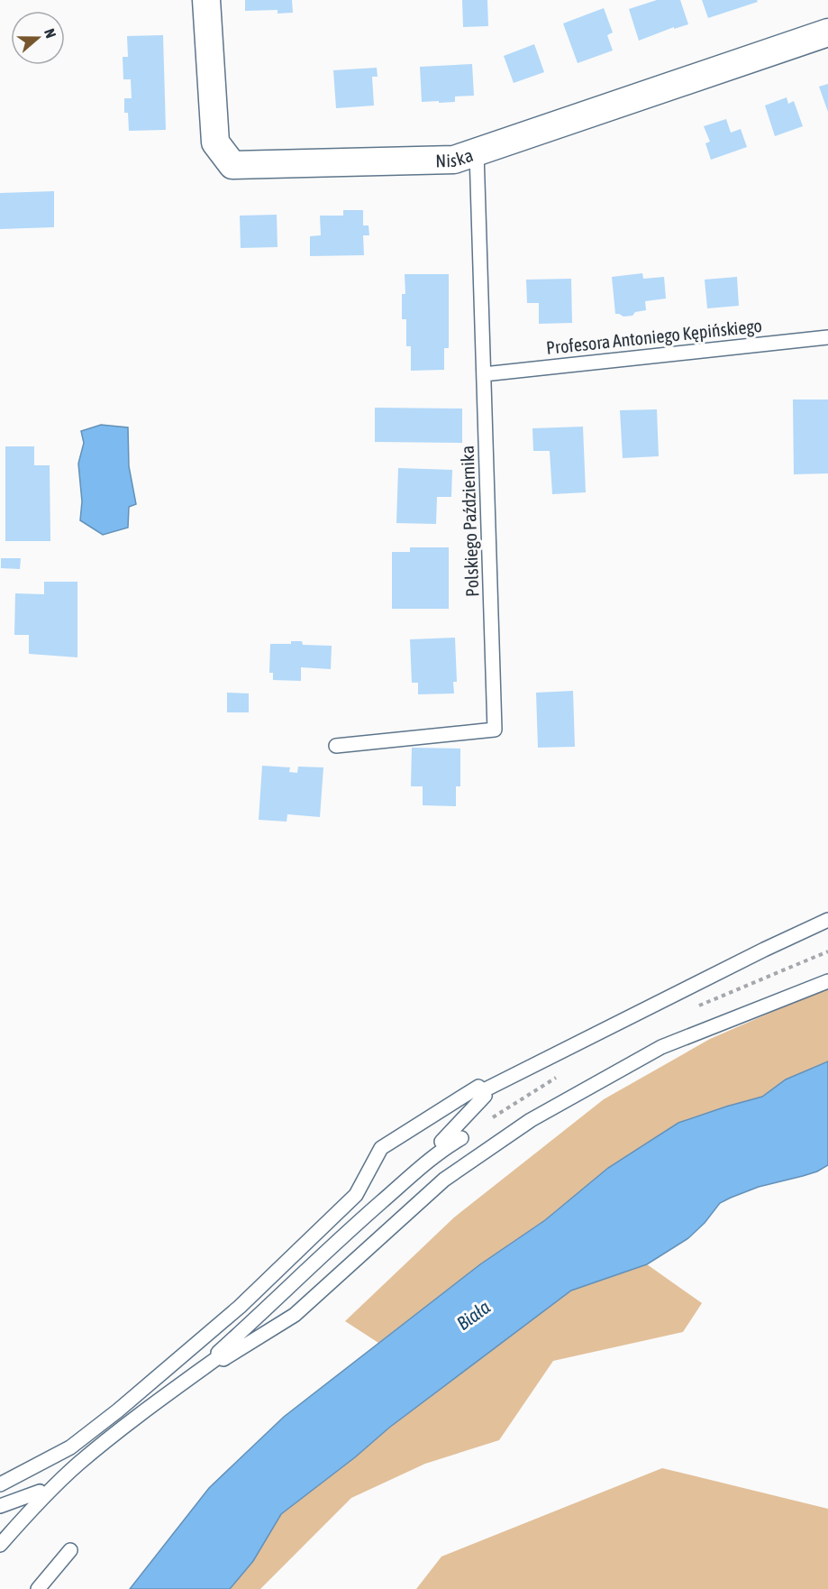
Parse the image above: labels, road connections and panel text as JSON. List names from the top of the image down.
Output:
{
  "streets": {
    "street": ["Niska"],
    "lane": ["Profesora Antoniego Kępińskiego", "Polskiego Października"]
  },
  "crossings": [
    ["Niska", "Polskiego Października"],
    ["Profesora Antoniego Kępińskiego", "Polskiego Października"]
  ],
  "water": ["Biała"],
  "north": "right"
}
